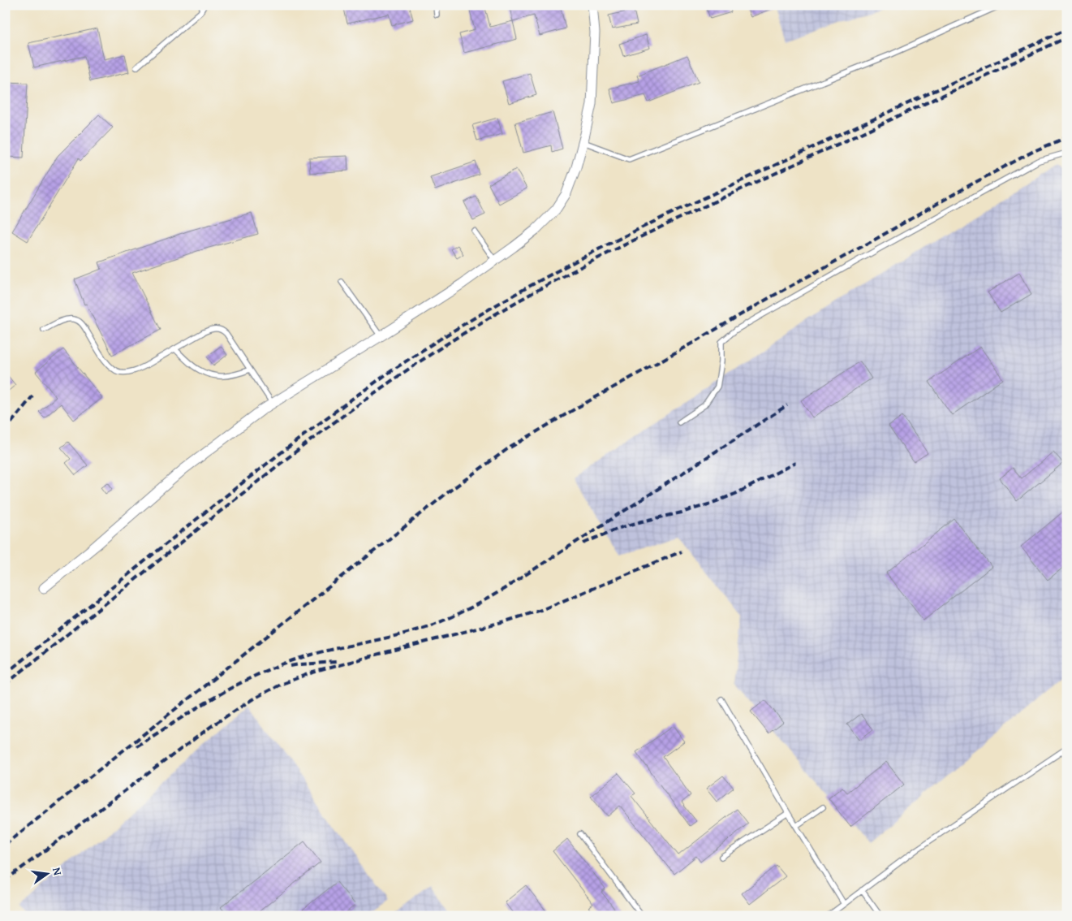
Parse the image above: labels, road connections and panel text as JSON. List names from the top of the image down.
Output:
{
  "north": "right"
}
